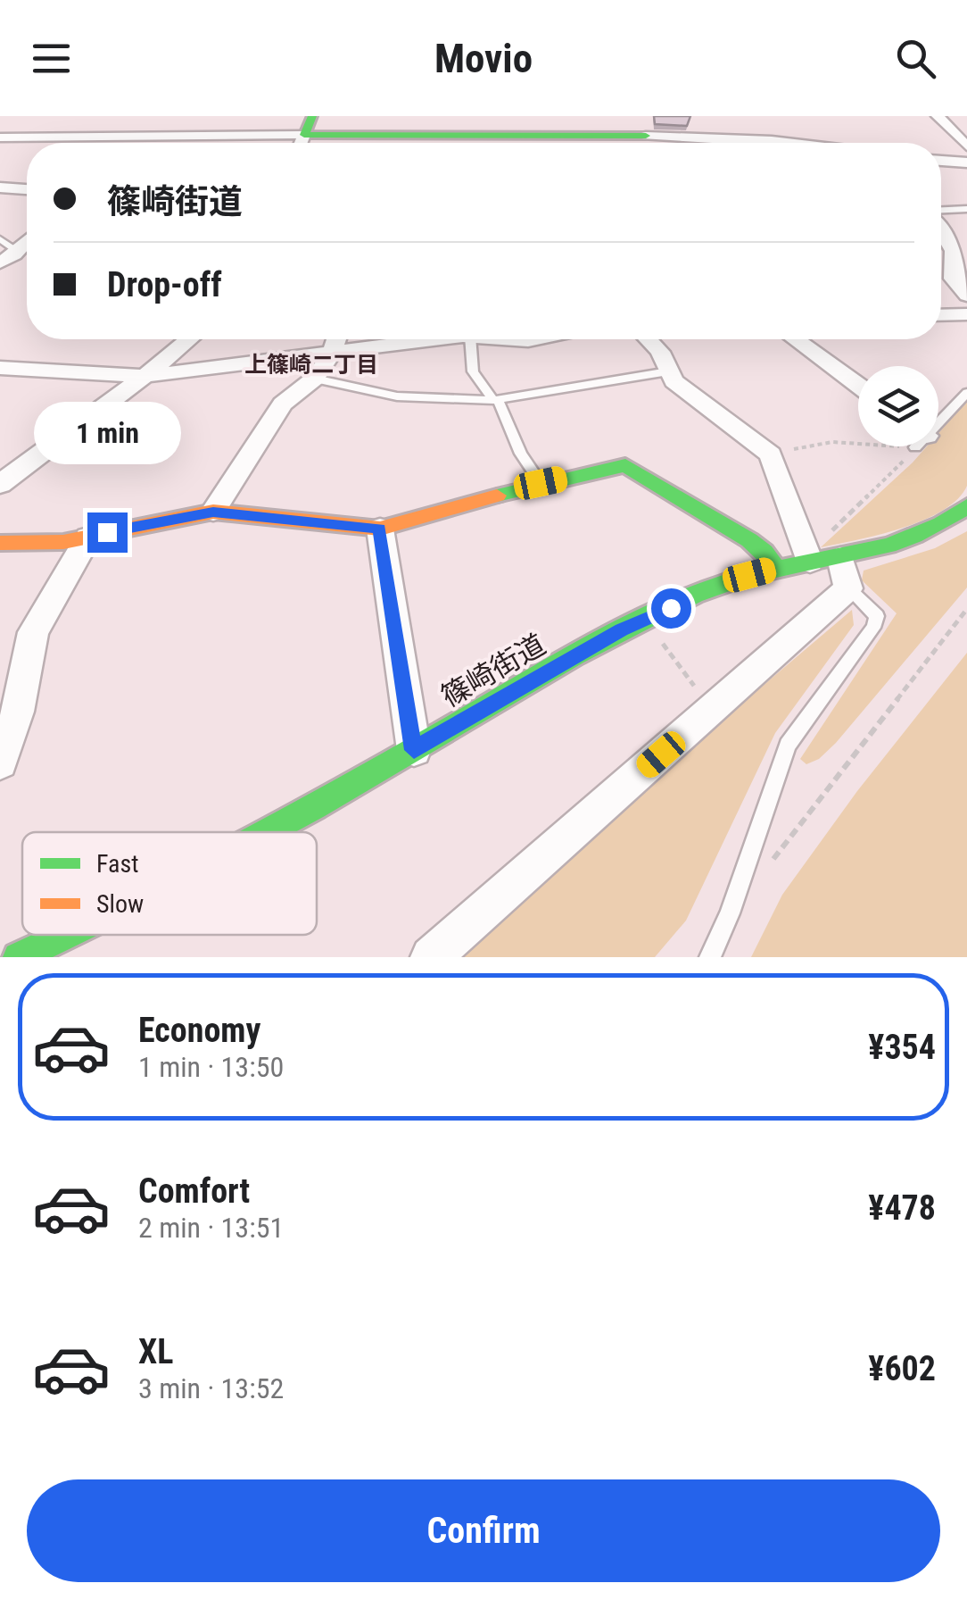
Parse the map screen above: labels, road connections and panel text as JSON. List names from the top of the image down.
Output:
{
  "streets": {
    "street": ["篠崎街道"]
  },
  "districts": ["上篠崎二丁目"],
  "legend": ["Fast", "Slow"],
  "page": {
    "header": "Movio",
    "banner": ["篠崎街道", "Drop-off"],
    "bubble": "1 min",
    "list": [
      {
        "name": "Economy",
        "note": "1 min · 13:50",
        "value": "¥354"
      },
      {
        "name": "Comfort",
        "note": "2 min · 13:51",
        "value": "¥478"
      },
      {
        "name": "XL",
        "note": "3 min · 13:52",
        "value": "¥602"
      }
    ],
    "buttons": "Confirm"
  }
}
